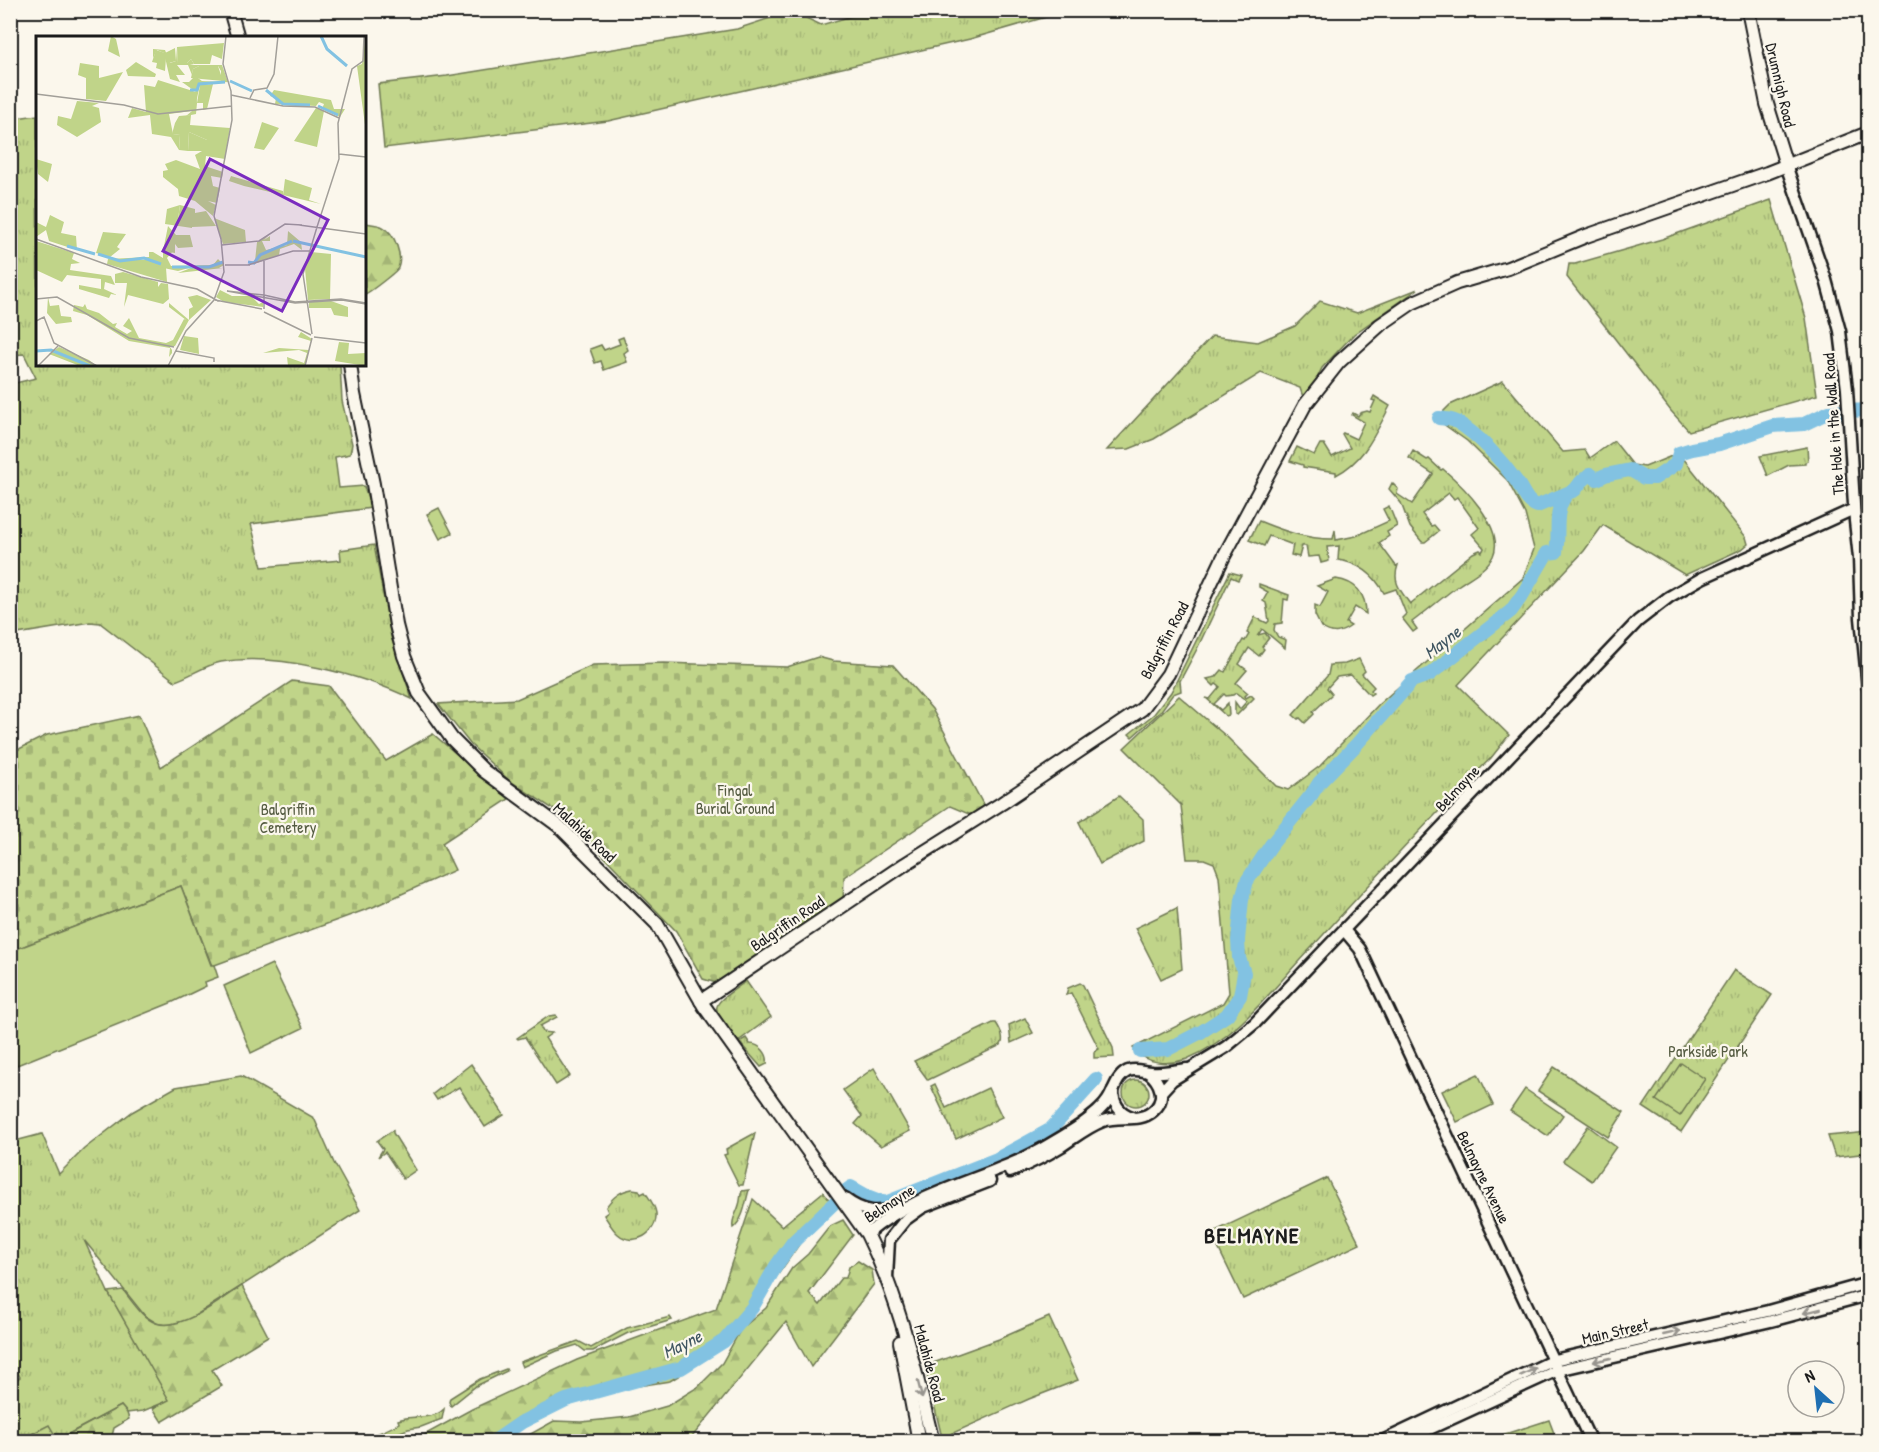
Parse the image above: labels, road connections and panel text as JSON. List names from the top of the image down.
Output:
{
  "streets": {
    "main road": ["Drumnigh Road", "Balgriffin Road", "Malahide Road"],
    "street": [
      "The Hole in the Wall Road",
      "Belmayne",
      "Belmayne Avenue",
      "Main Street"
    ]
  },
  "crossings": [
    ["Drumnigh Road", "The Hole in the Wall Road"],
    ["The Hole in the Wall Road", "Belmayne"],
    ["Balgriffin Road", "Malahide Road"],
    ["Belmayne", "Malahide Road"],
    ["Belmayne", "Belmayne Avenue"],
    ["Belmayne Avenue", "Main Street"]
  ],
  "districts": ["BELMAYNE"],
  "water": ["Mayne"],
  "parks": ["Fingal Burial Ground", "Balgriffin Cemetery", "Parkside Park"],
  "north": "top left"
}
